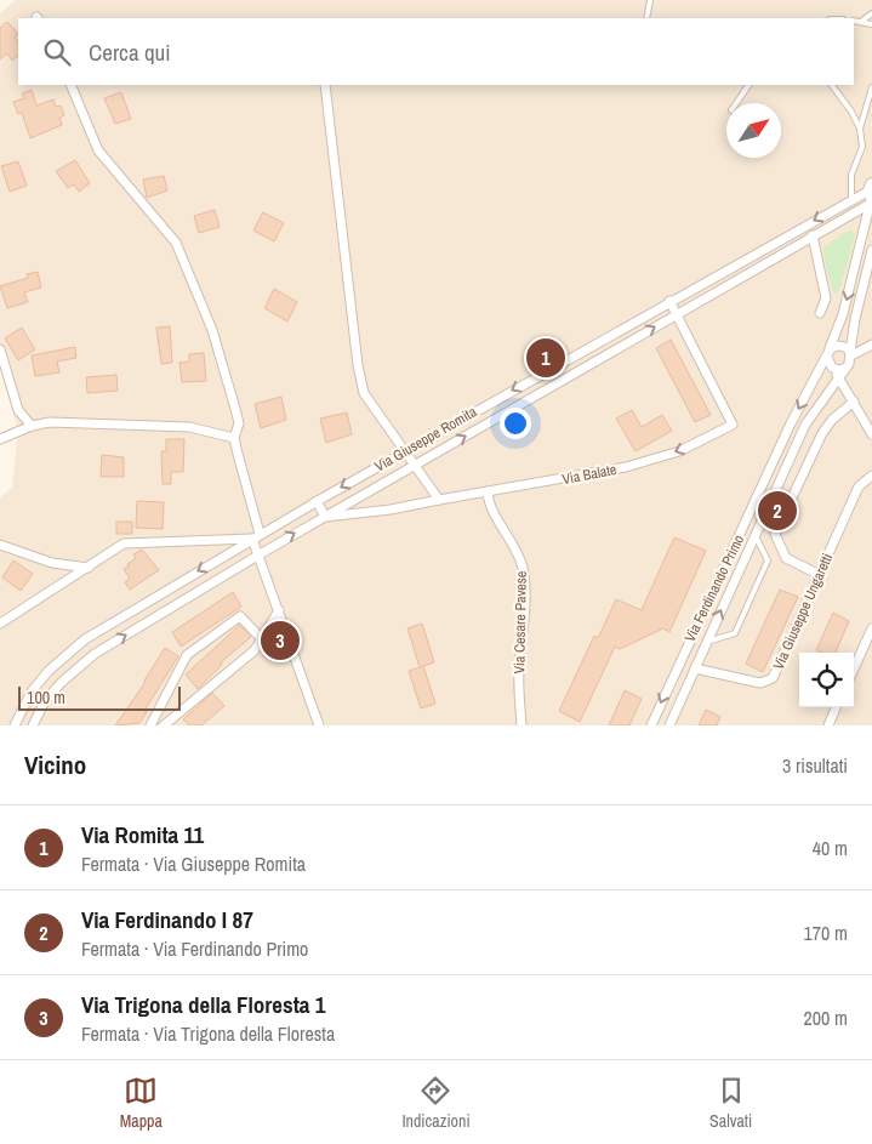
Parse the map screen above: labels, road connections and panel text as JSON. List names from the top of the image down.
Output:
{
  "streets": {
    "street": [
      "Via Giuseppe Romita",
      "Via Balate",
      "Via Ferdinando Primo",
      "Via Giuseppe Ungaretti",
      "Via Cesare Pavese"
    ]
  },
  "crossings": [
    ["Via Giuseppe Romita", "Via Balate"],
    ["Via Giuseppe Romita", "Via Ferdinando Primo"],
    ["Via Balate", "Via Cesare Pavese"],
    ["Via Ferdinando Primo", "Via Giuseppe Ungaretti"]
  ],
  "scale_bar": "100 m",
  "north": "top right",
  "page": {
    "search": "Cerca qui",
    "pins": ["1", "2", "3"],
    "scale": "100 m",
    "heading": ["Vicino", "3 risultati"],
    "list": [
      {
        "mark": "1",
        "name": "Via Romita 11",
        "note": "Fermata · Via Giuseppe Romita",
        "value": "40 m"
      },
      {
        "mark": "2",
        "name": "Via Ferdinando I 87",
        "note": "Fermata · Via Ferdinando Primo",
        "value": "170 m"
      },
      {
        "mark": "3",
        "name": "Via Trigona della Floresta 1",
        "note": "Fermata · Via Trigona della Floresta",
        "value": "200 m"
      }
    ],
    "nav": ["Mappa", "Indicazioni", "Salvati"]
  }
}
